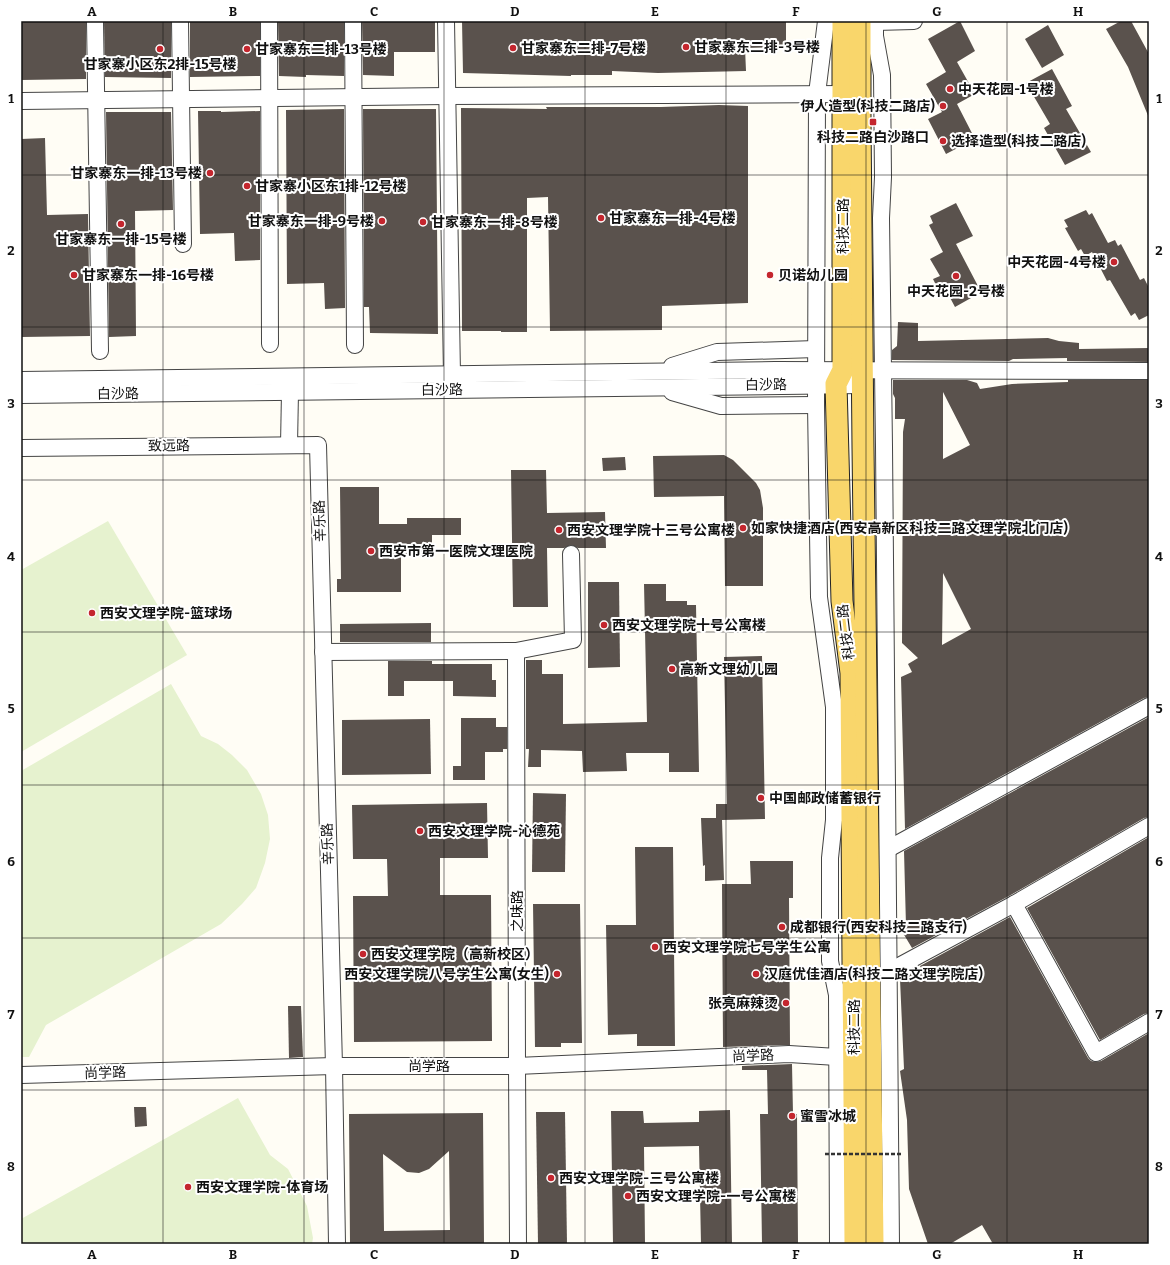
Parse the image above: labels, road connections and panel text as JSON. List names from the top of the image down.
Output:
{
  "streets": {
    "main road": ["科技二路"],
    "street": [
      "白沙路",
      "致远路",
      "辛乐路",
      "之味路",
      "尚学路"
    ]
  },
  "crossings": [
    ["科技二路", "白沙路"],
    ["致远路", "辛乐路"],
    ["辛乐路", "尚学路"],
    ["之味路", "尚学路"]
  ],
  "places": {
    "other": [
      "甘家寨东二排-3号楼",
      "甘家寨东二排-7号楼",
      "甘家寨小区东2排-15号楼",
      "甘家寨东二排-13号楼",
      "中天花园-1号楼",
      "伊人造型(科技二路店)",
      "选择造型(科技二路店)",
      "甘家寨东一排-13号楼",
      "甘家寨小区东1排-12号楼",
      "甘家寨东一排-4号楼",
      "甘家寨东一排-9号楼",
      "甘家寨东一排-8号楼",
      "甘家寨东一排-15号楼",
      "中天花园-4号楼",
      "甘家寨东一排-16号楼",
      "贝诺幼儿园",
      "中天花园-2号楼",
      "如家快捷酒店(西安高新区科技二路文理学院北门店)",
      "西安文理学院十三号公寓楼",
      "西安市第一医院文理医院",
      "西安文理学院-篮球场",
      "西安文理学院十号公寓楼",
      "高新文理幼儿园",
      "中国邮政储蓄银行",
      "西安文理学院-沁德苑",
      "成都银行(西安科技二路支行)",
      "西安文理学院七号学生公寓",
      "西安文理学院（高新校区）",
      "西安文理学院八号学生公寓(女生)",
      "汉庭优佳酒店(科技二路文理学院店)",
      "张亮麻辣烫",
      "蜜雪冰城",
      "西安文理学院-三号公寓楼",
      "西安文理学院-体育场",
      "西安文理学院-一号公寓楼"
    ],
    "transit": ["科技二路白沙路口"]
  },
  "grid": {
    "columns": [
      "A",
      "B",
      "C",
      "D",
      "E",
      "F",
      "G",
      "H"
    ],
    "rows": [
      "1",
      "2",
      "3",
      "4",
      "5",
      "6",
      "7",
      "8"
    ]
  }
}
